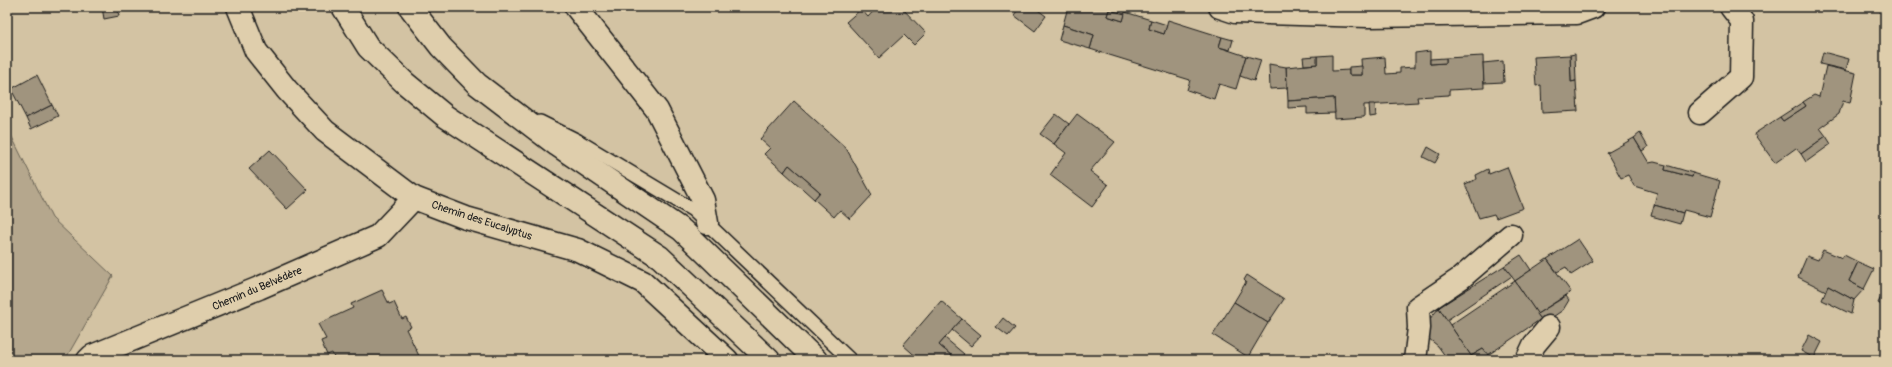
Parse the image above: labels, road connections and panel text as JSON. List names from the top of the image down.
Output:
{
  "streets": {
    "street": ["Chemin des Eucalyptus", "Chemin du Belvédère"]
  },
  "crossings": [
    ["Chemin des Eucalyptus", "Chemin du Belvédère"]
  ]
}
